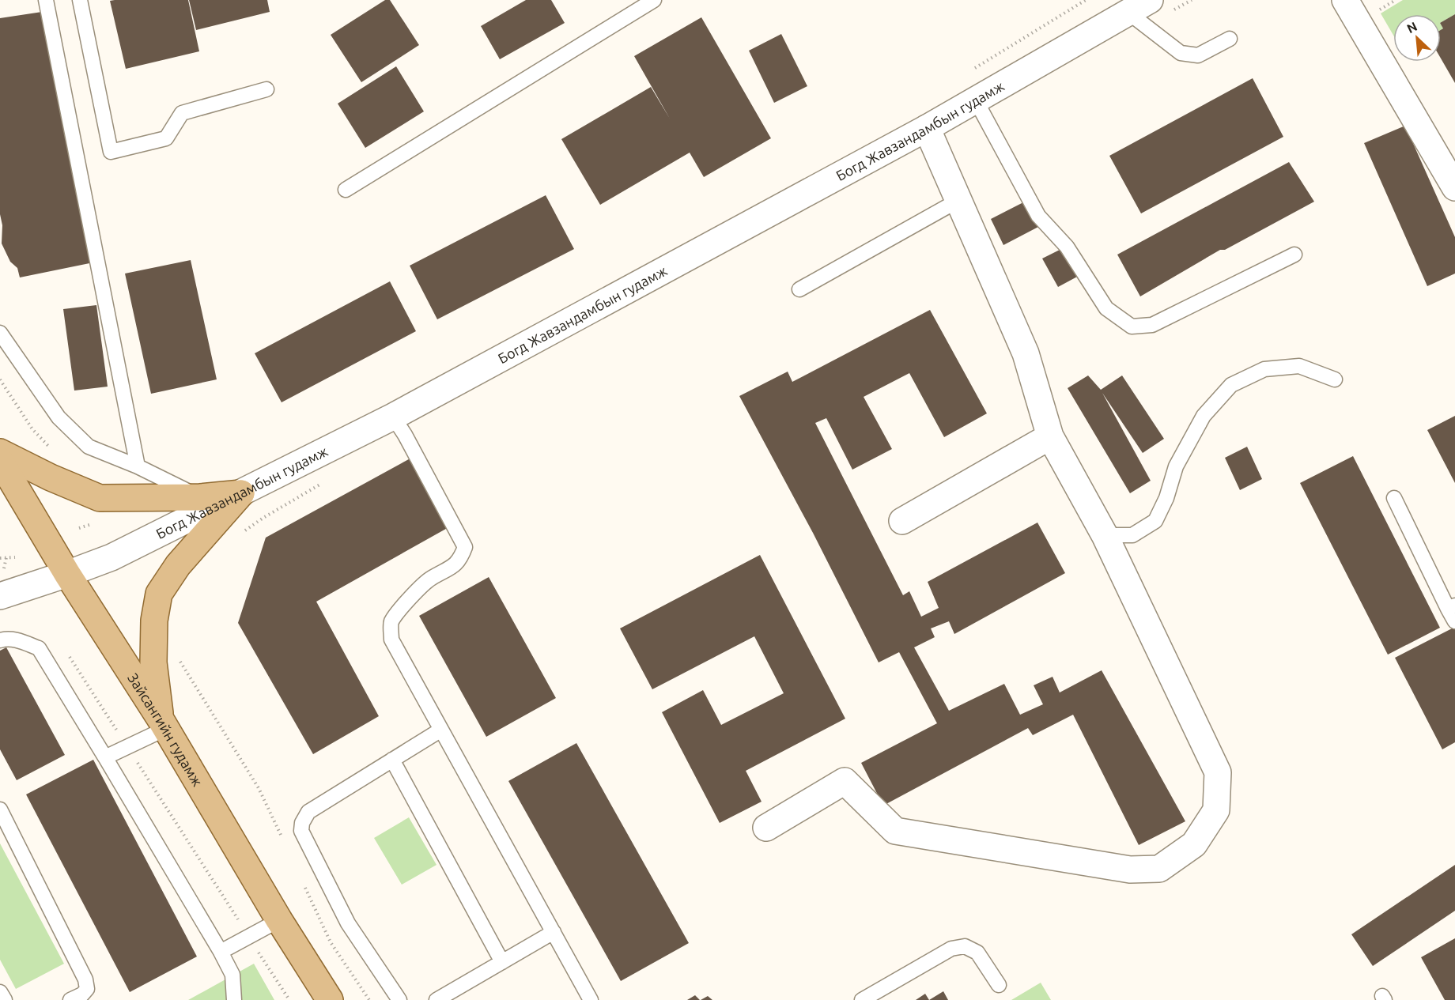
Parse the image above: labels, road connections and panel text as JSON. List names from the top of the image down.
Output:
{
  "streets": {
    "main road": ["Зайсангийн гудамж"],
    "street": ["Богд Жавзандамбын гудамж"]
  },
  "crossings": [
    ["Богд Жавзандамбын гудамж", "Зайсангийн гудамж"]
  ],
  "north": "top left"
}
